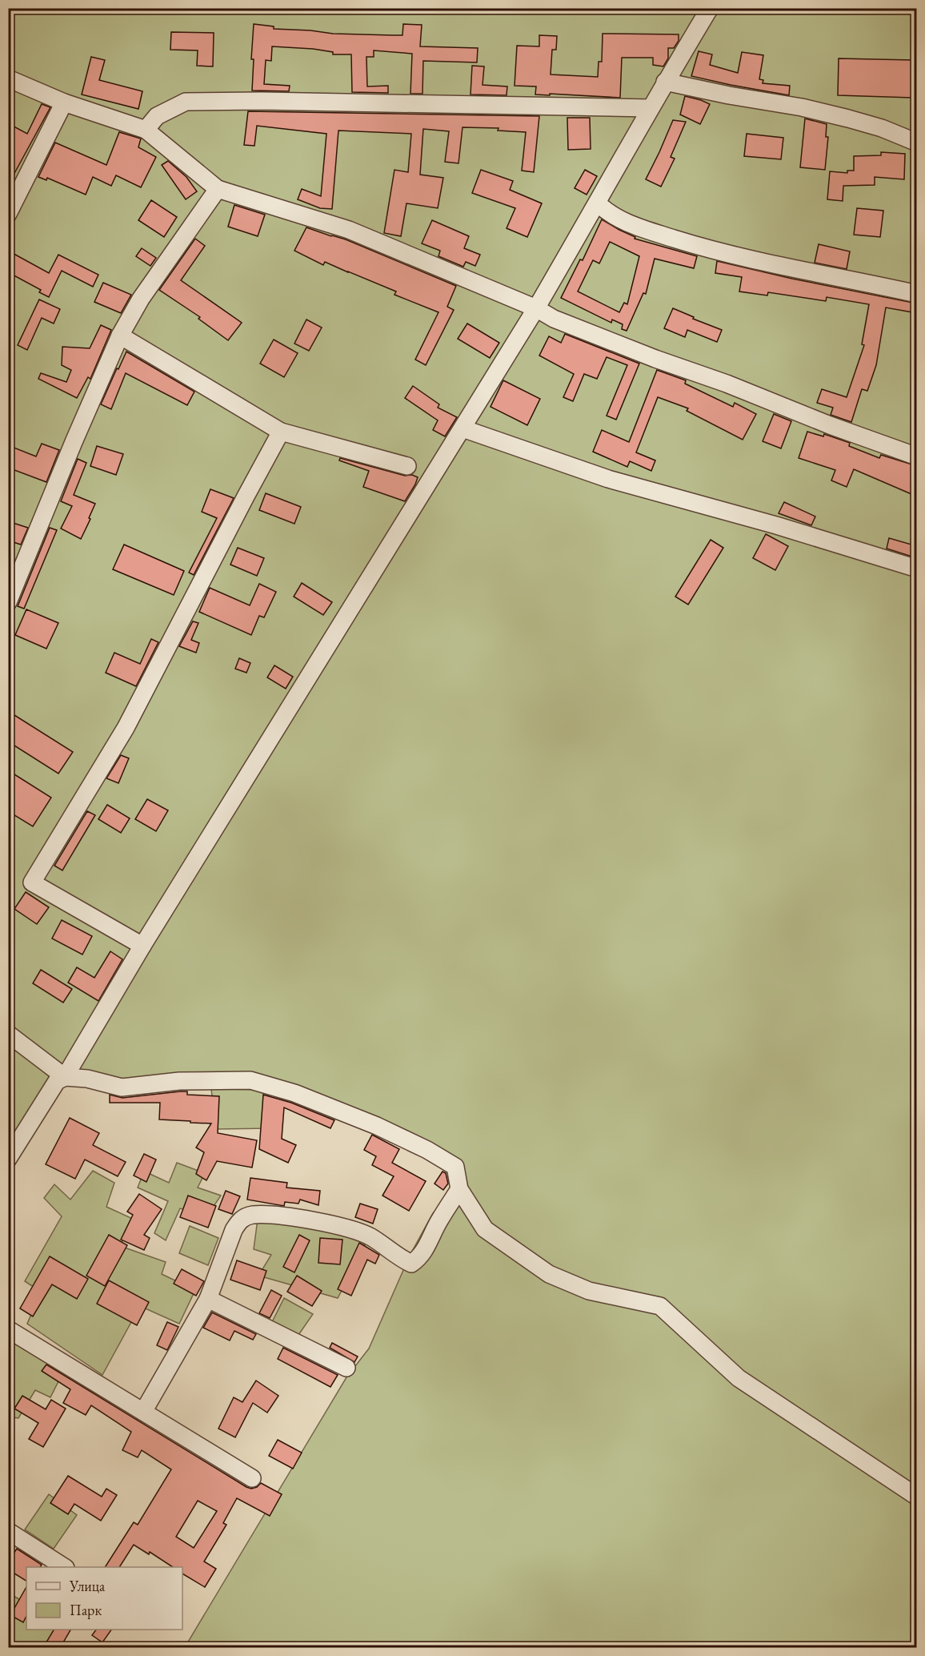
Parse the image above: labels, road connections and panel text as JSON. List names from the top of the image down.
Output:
{
  "legend": ["Улица", "Парк"]
}
